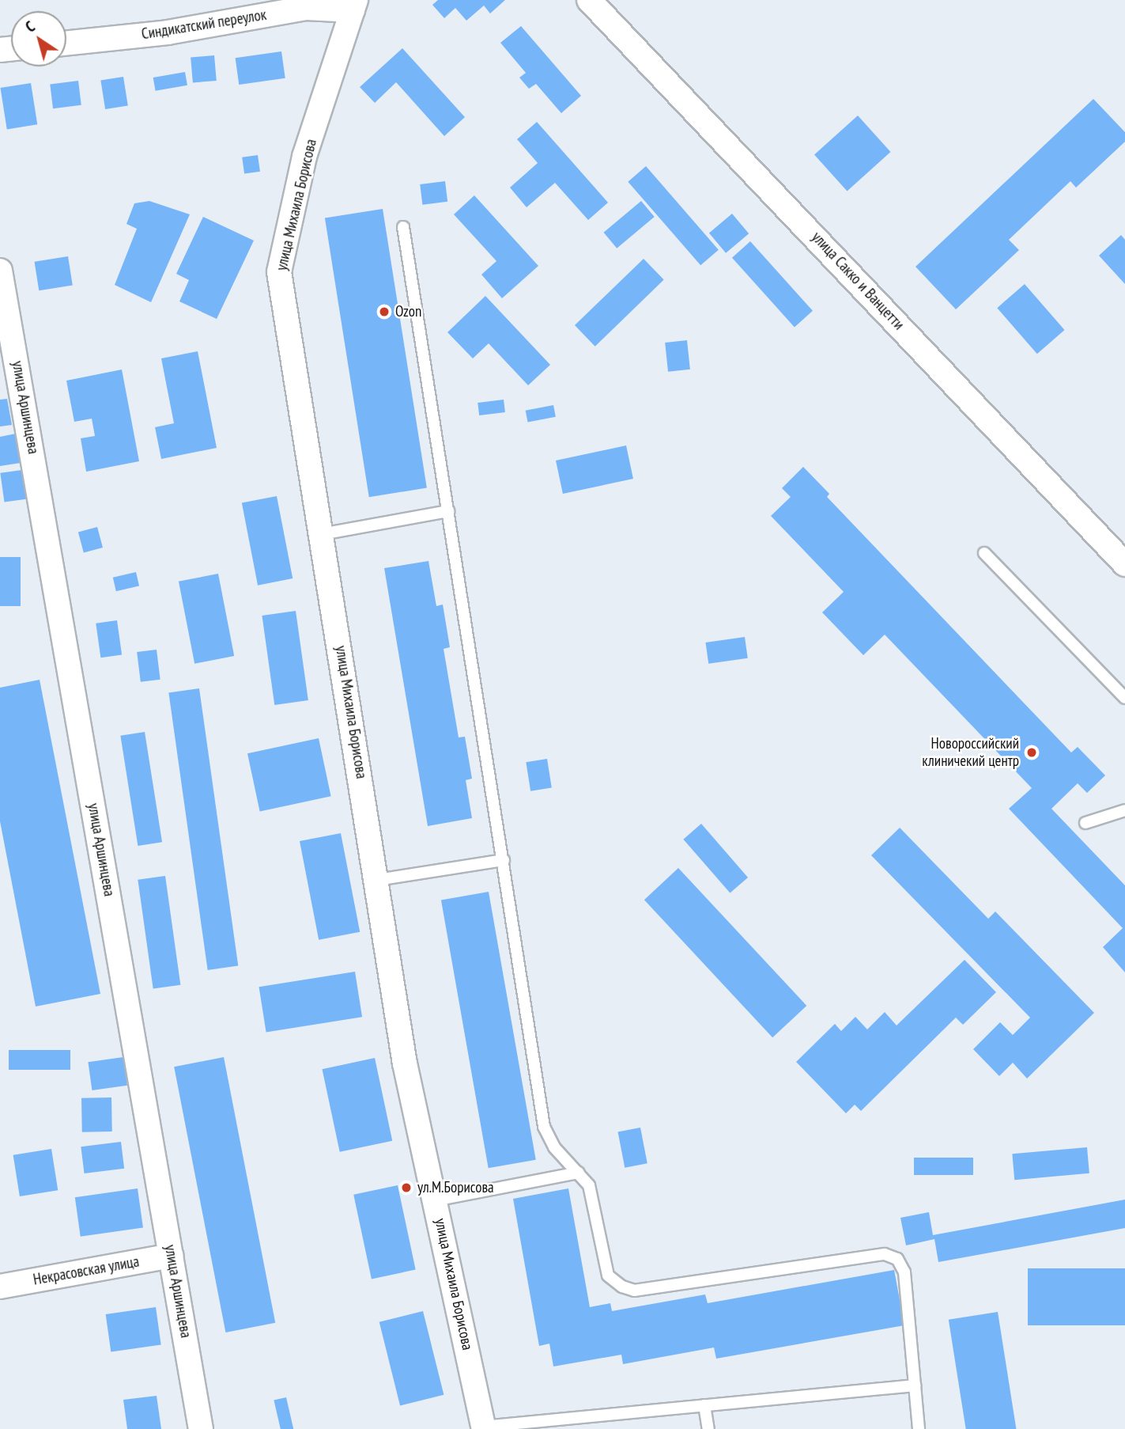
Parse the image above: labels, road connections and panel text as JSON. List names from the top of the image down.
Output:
{
  "streets": {
    "street": [
      "Синдикатский переулок",
      "улица Михаила Борисова",
      "улица Сакко и Ванцетти",
      "улица Аршинцева",
      "Некрасовская улица"
    ]
  },
  "crossings": [
    ["Синдикатский переулок", "улица Михаила Борисова"],
    ["улица Аршинцева", "Некрасовская улица"]
  ],
  "places": ["Ozon", "Новороссийский клиничекий центр", "ул.М.Борисова"],
  "north": "top left"
}
